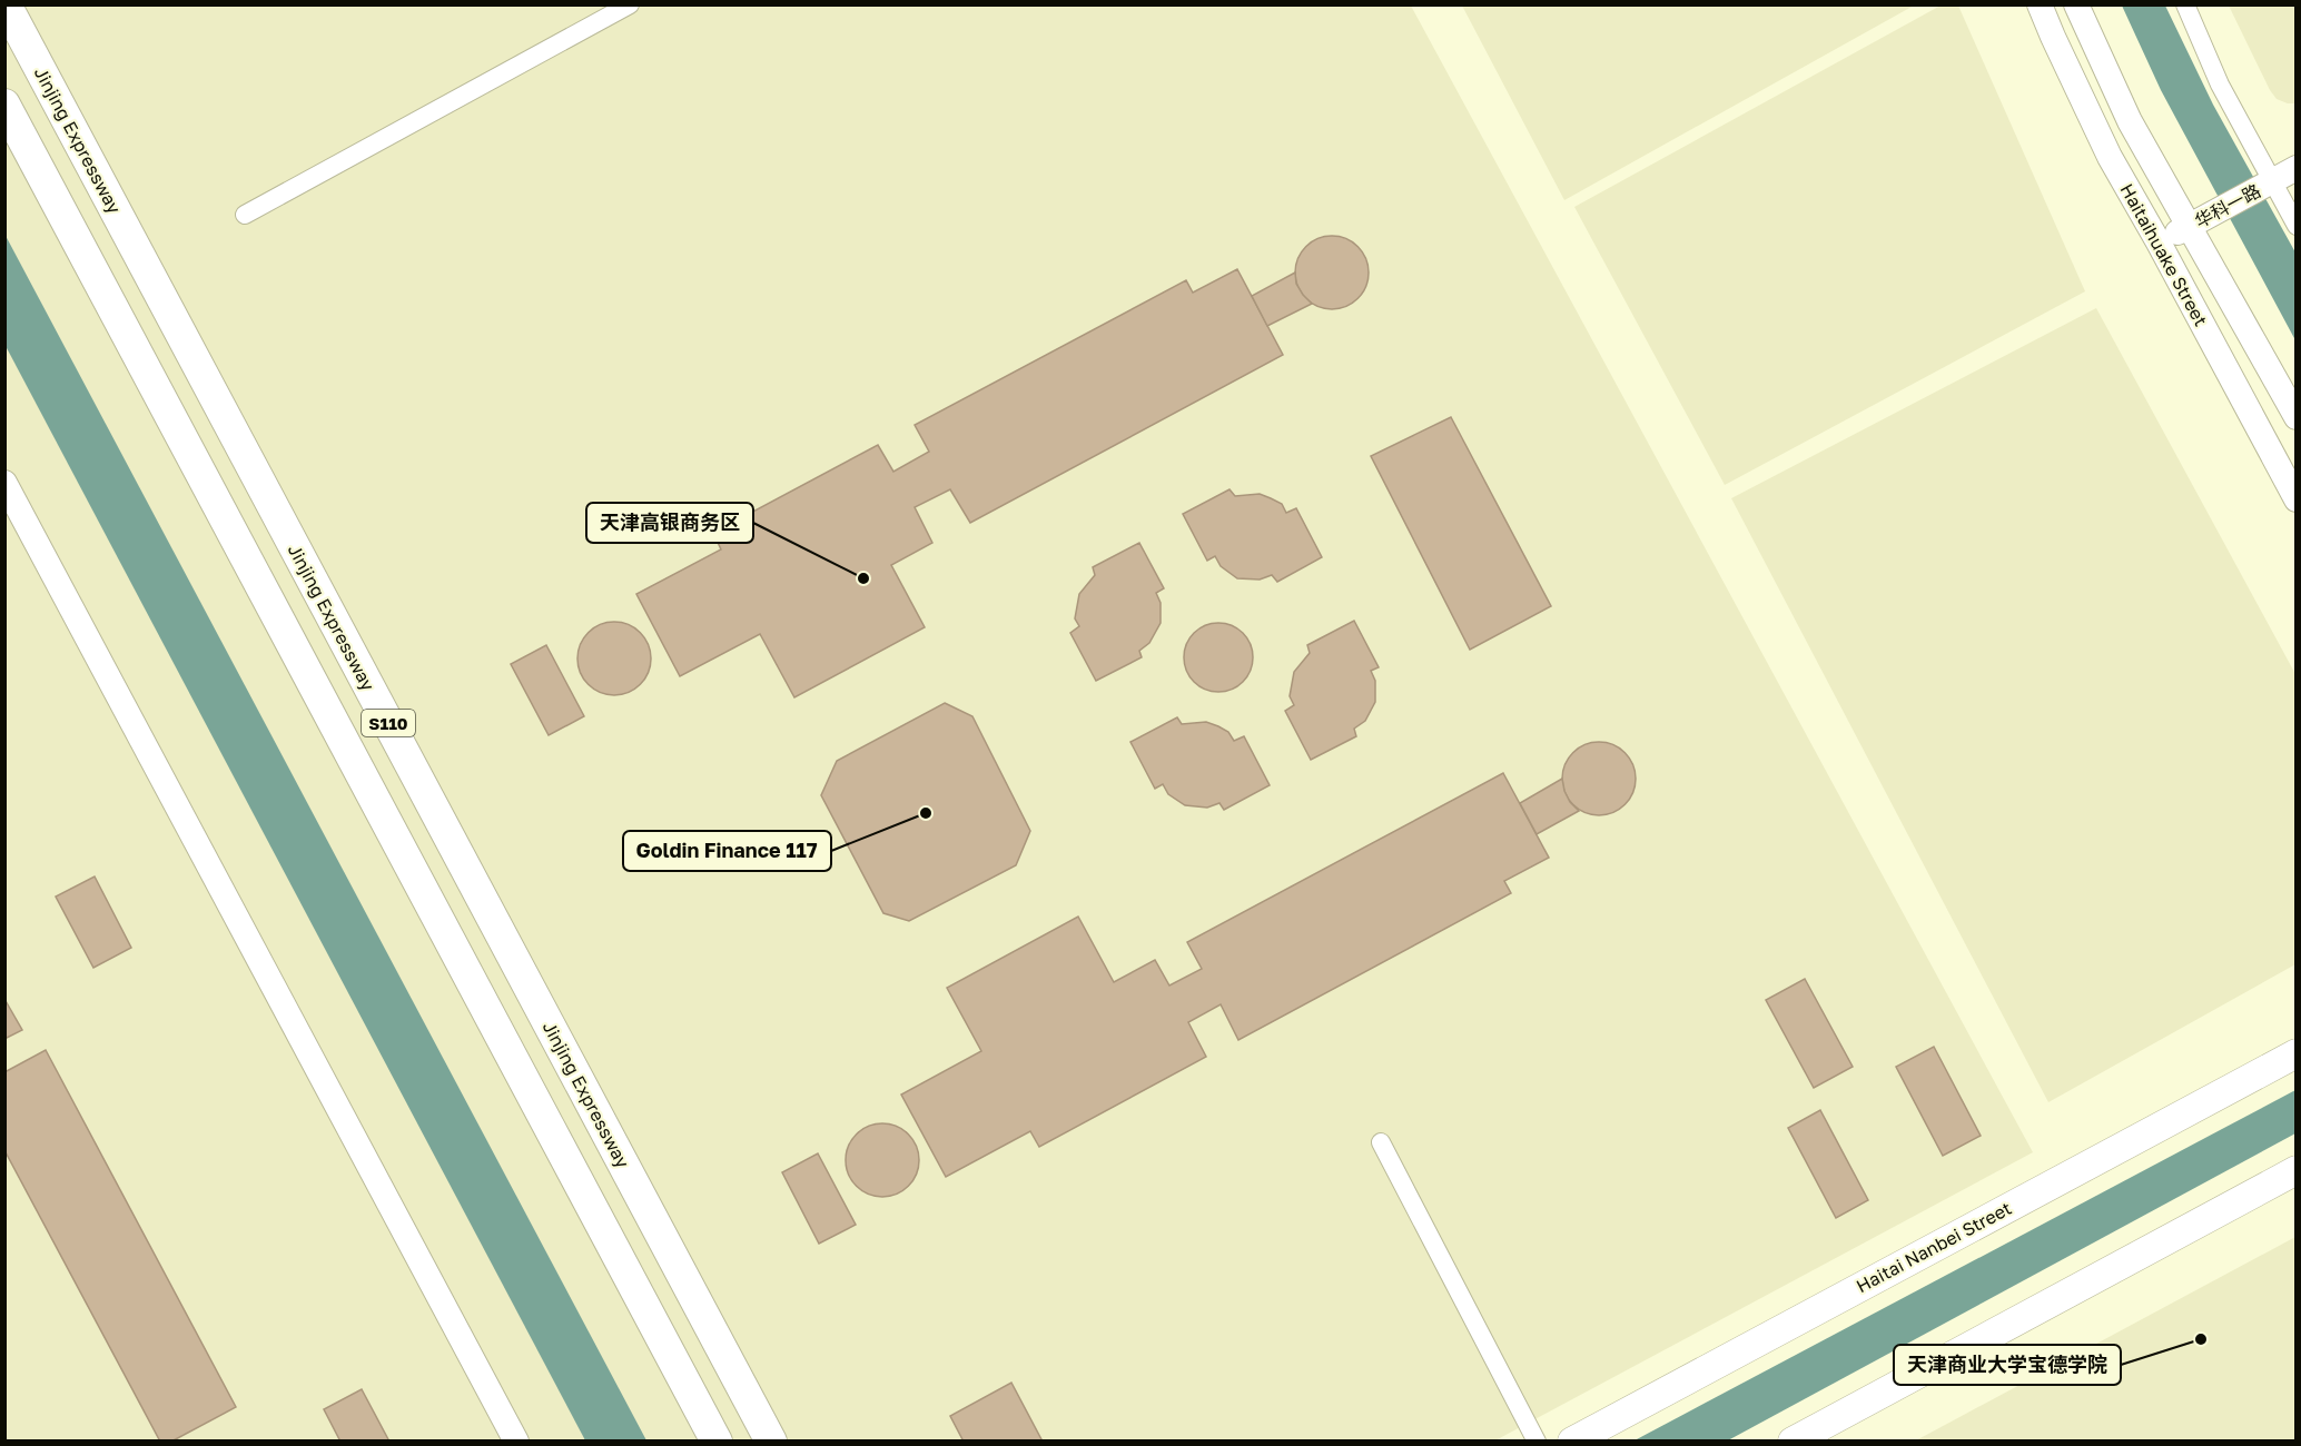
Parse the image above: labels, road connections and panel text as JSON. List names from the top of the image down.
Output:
{
  "streets": {
    "highway": ["Jinjing Expressway", "S110"],
    "main road": ["华科一路", "Haitaihuake Street", "Haitai Nanbei Street"]
  },
  "crossings": [
    ["华科一路", "Haitaihuake Street"]
  ],
  "places": ["天津高银商务区", "Goldin Finance 117", "天津商业大学宝德学院"]
}
